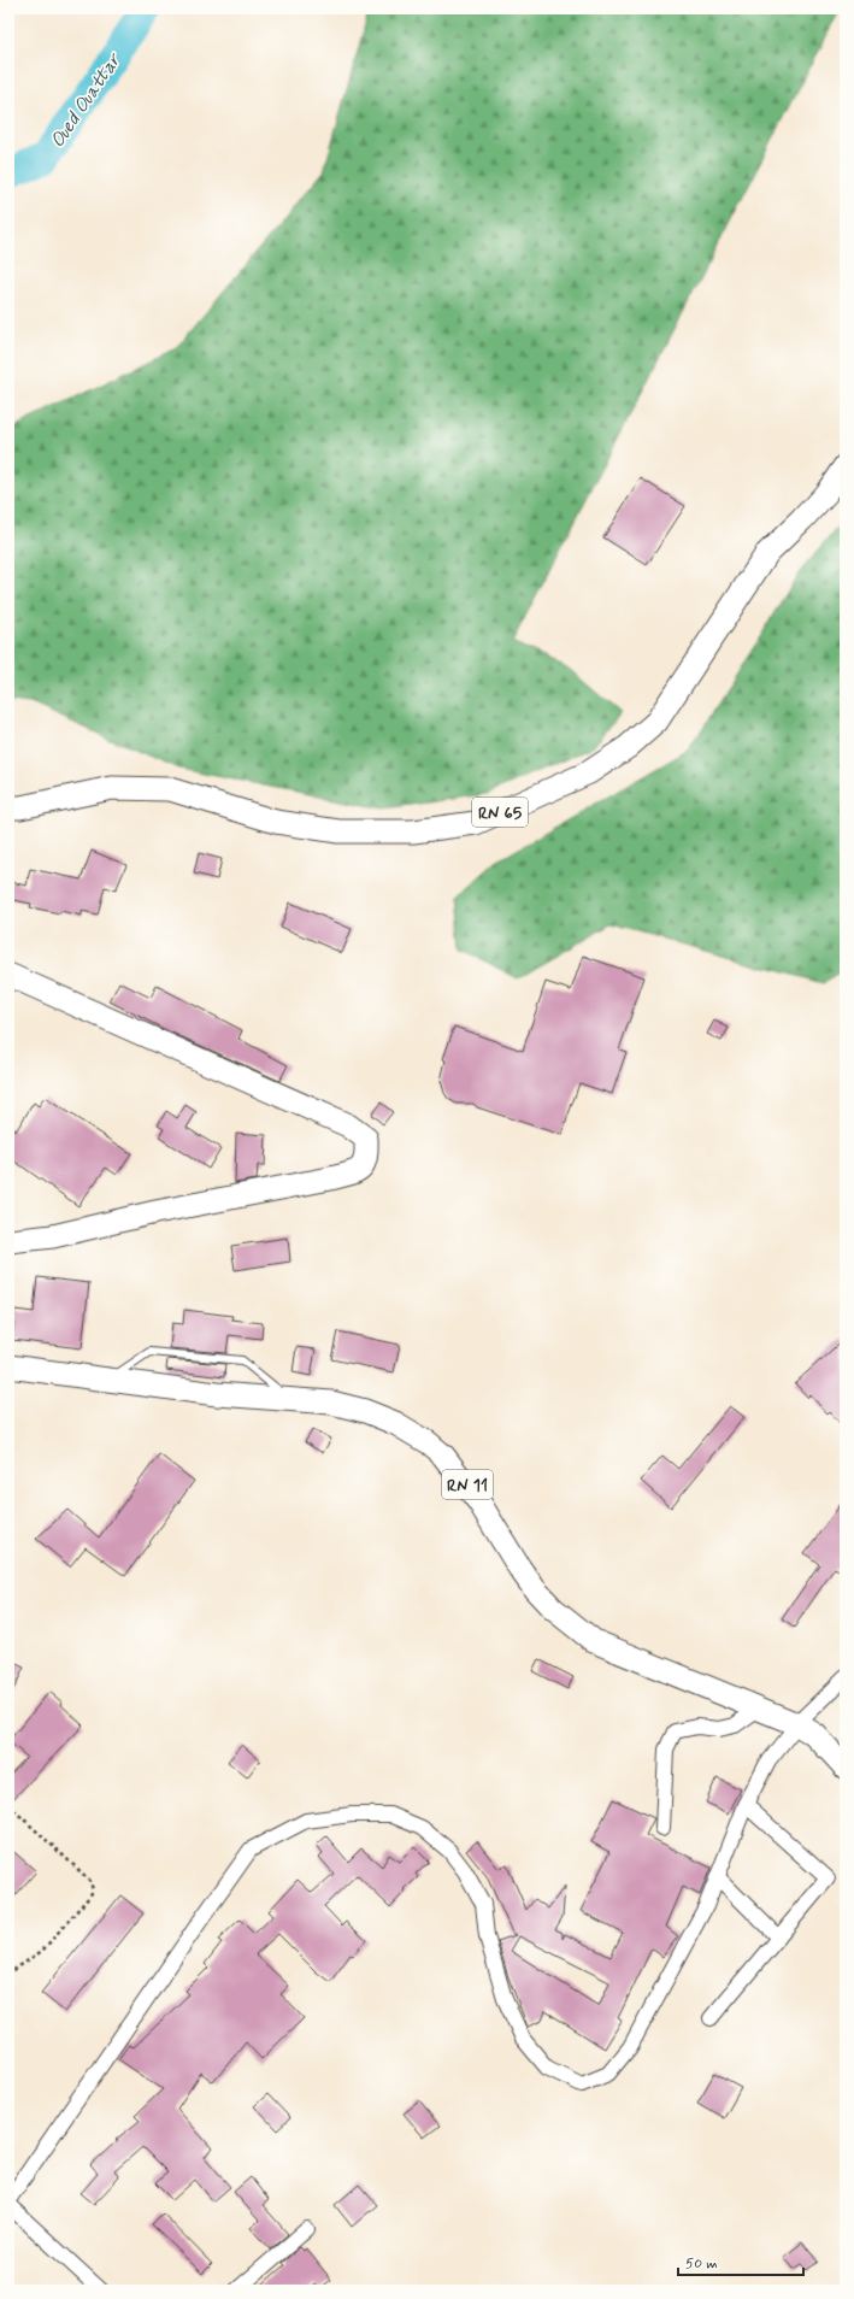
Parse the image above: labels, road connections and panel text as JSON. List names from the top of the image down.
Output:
{
  "streets": {
    "main road": ["RN 65", "RN 11"]
  },
  "water": ["Oued Ouattar"],
  "scale_bar": "50 m"
}
